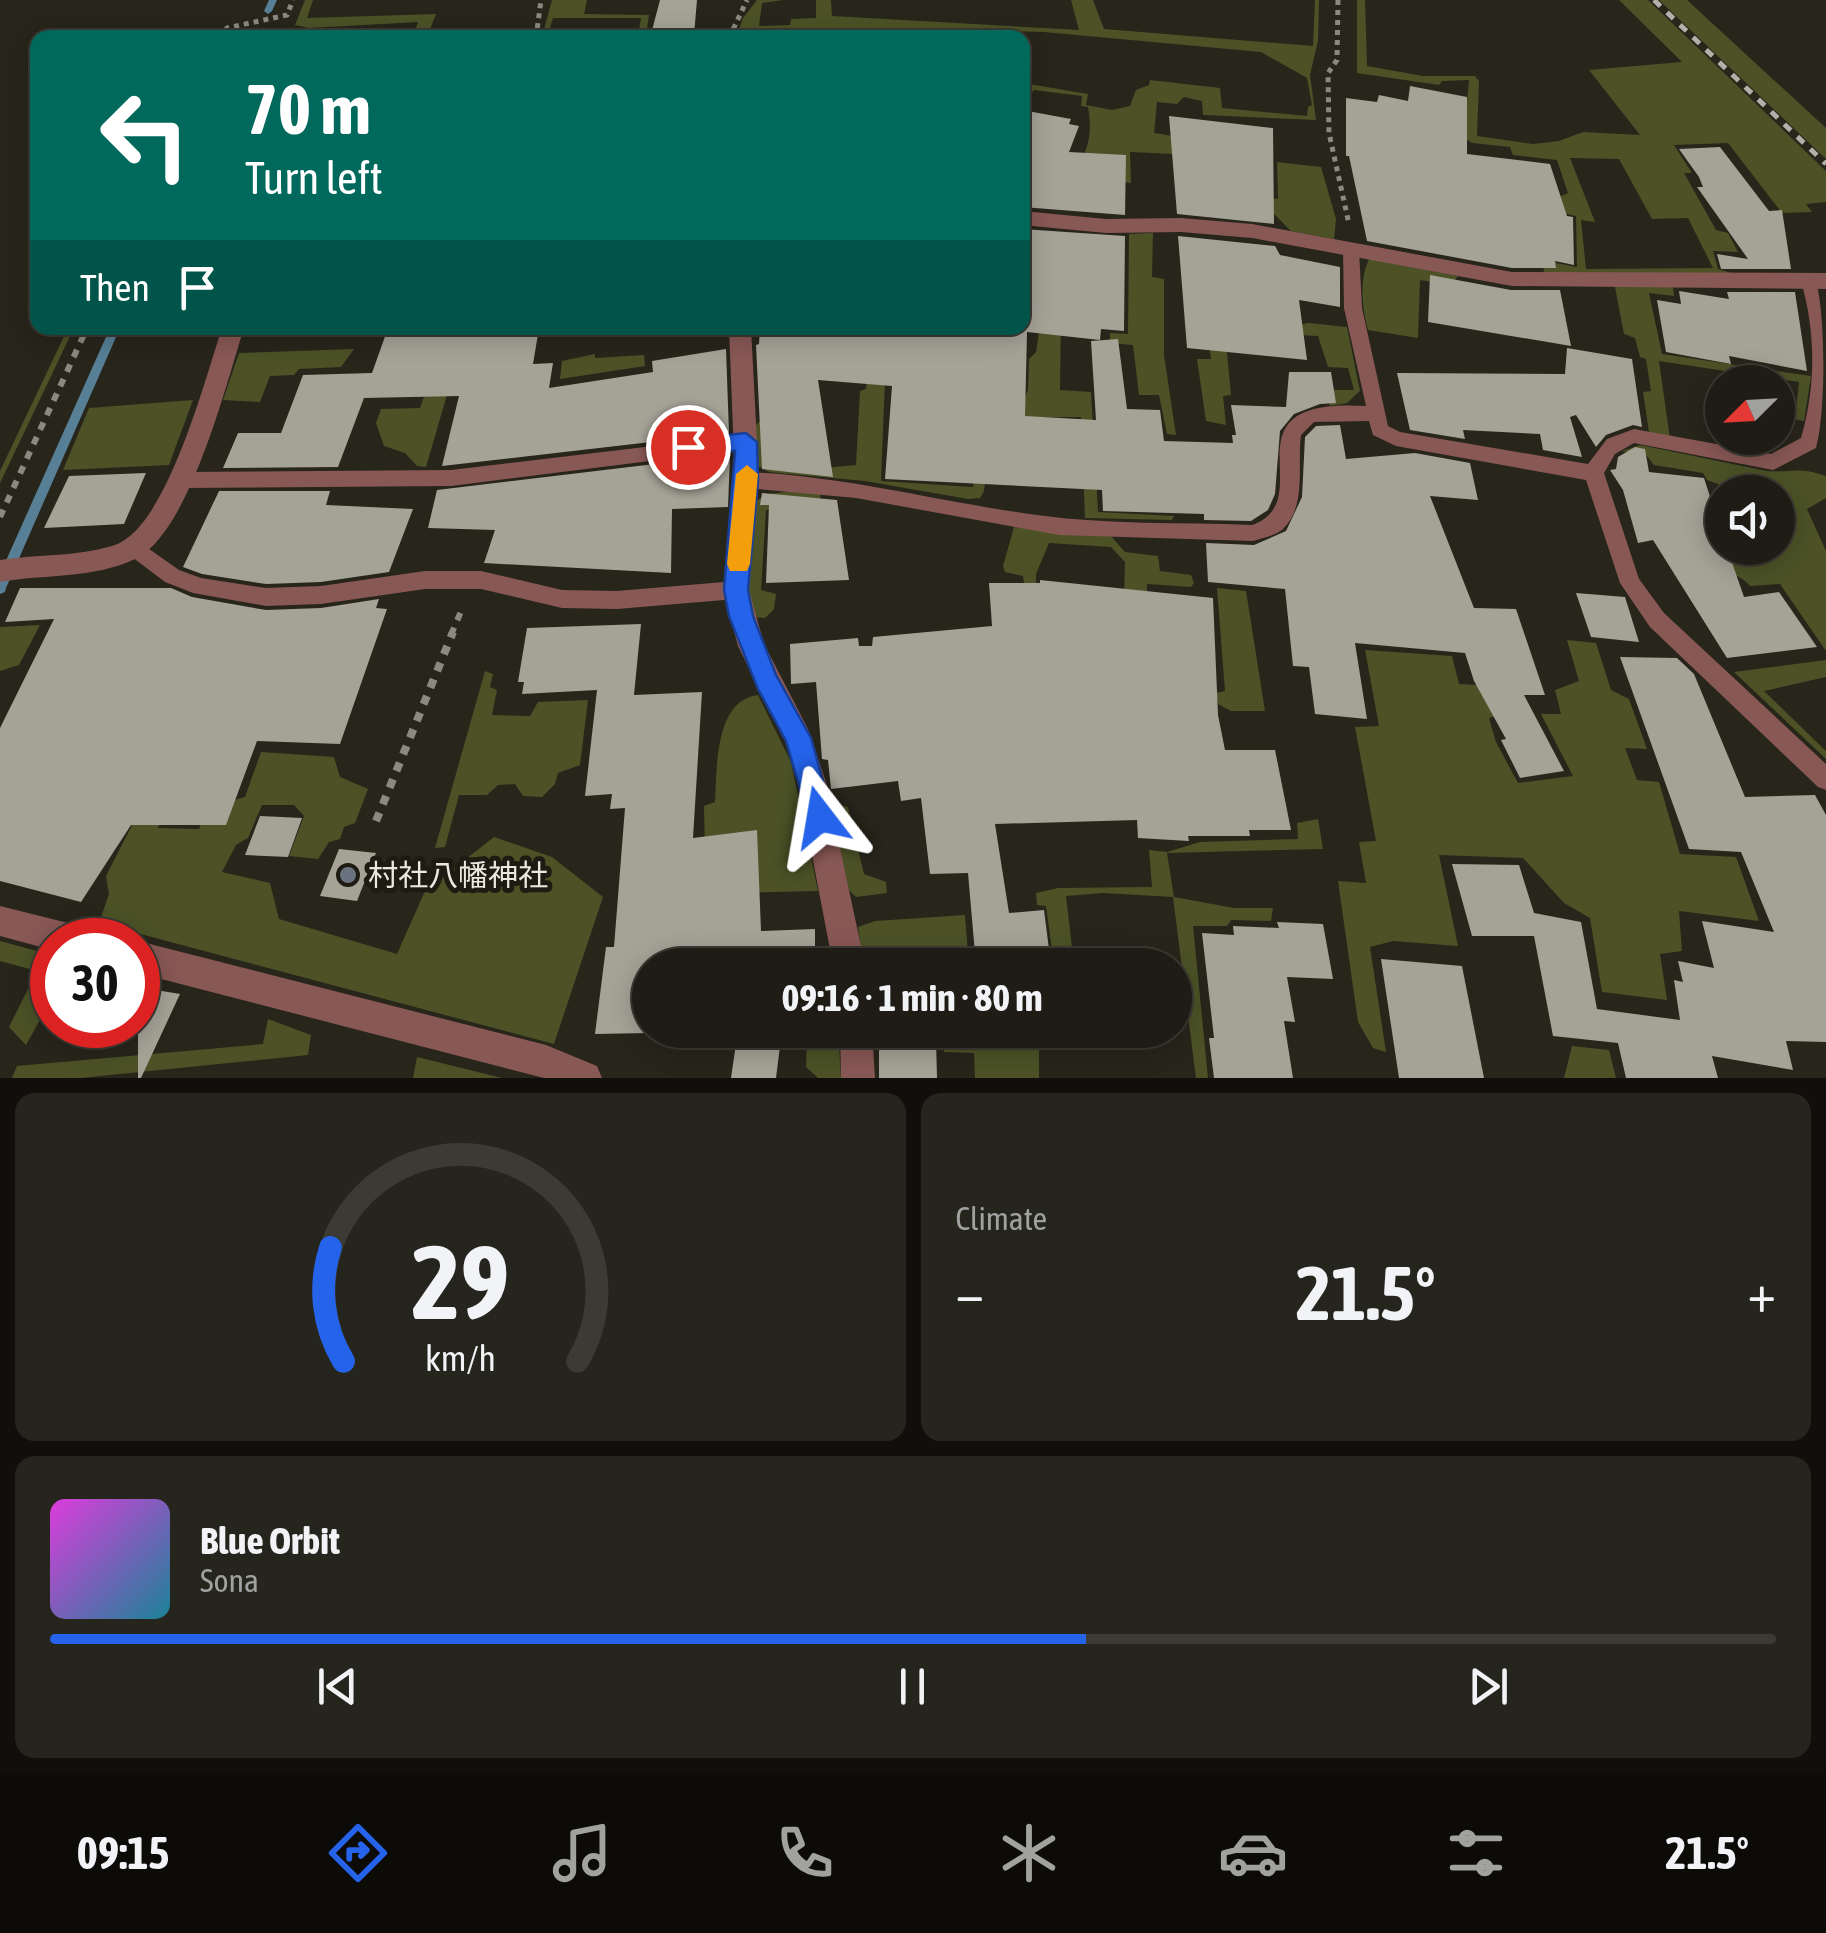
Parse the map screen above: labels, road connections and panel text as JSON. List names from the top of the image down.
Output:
{
  "places": ["村社八幡神社"],
  "north": "bottom left",
  "page": {
    "turn": ["70 m", "Turn left"],
    "then": "Then",
    "limit": "30",
    "trip": "09:16 · 1 min · 80 m",
    "tile": "Climate",
    "heat": ["−", "21.5°", "+"],
    "song": ["Blue Orbit", "Sona"],
    "tabs": ["09:15", "21.5°"],
    "gauge": ["29", "km/h"]
  }
}
